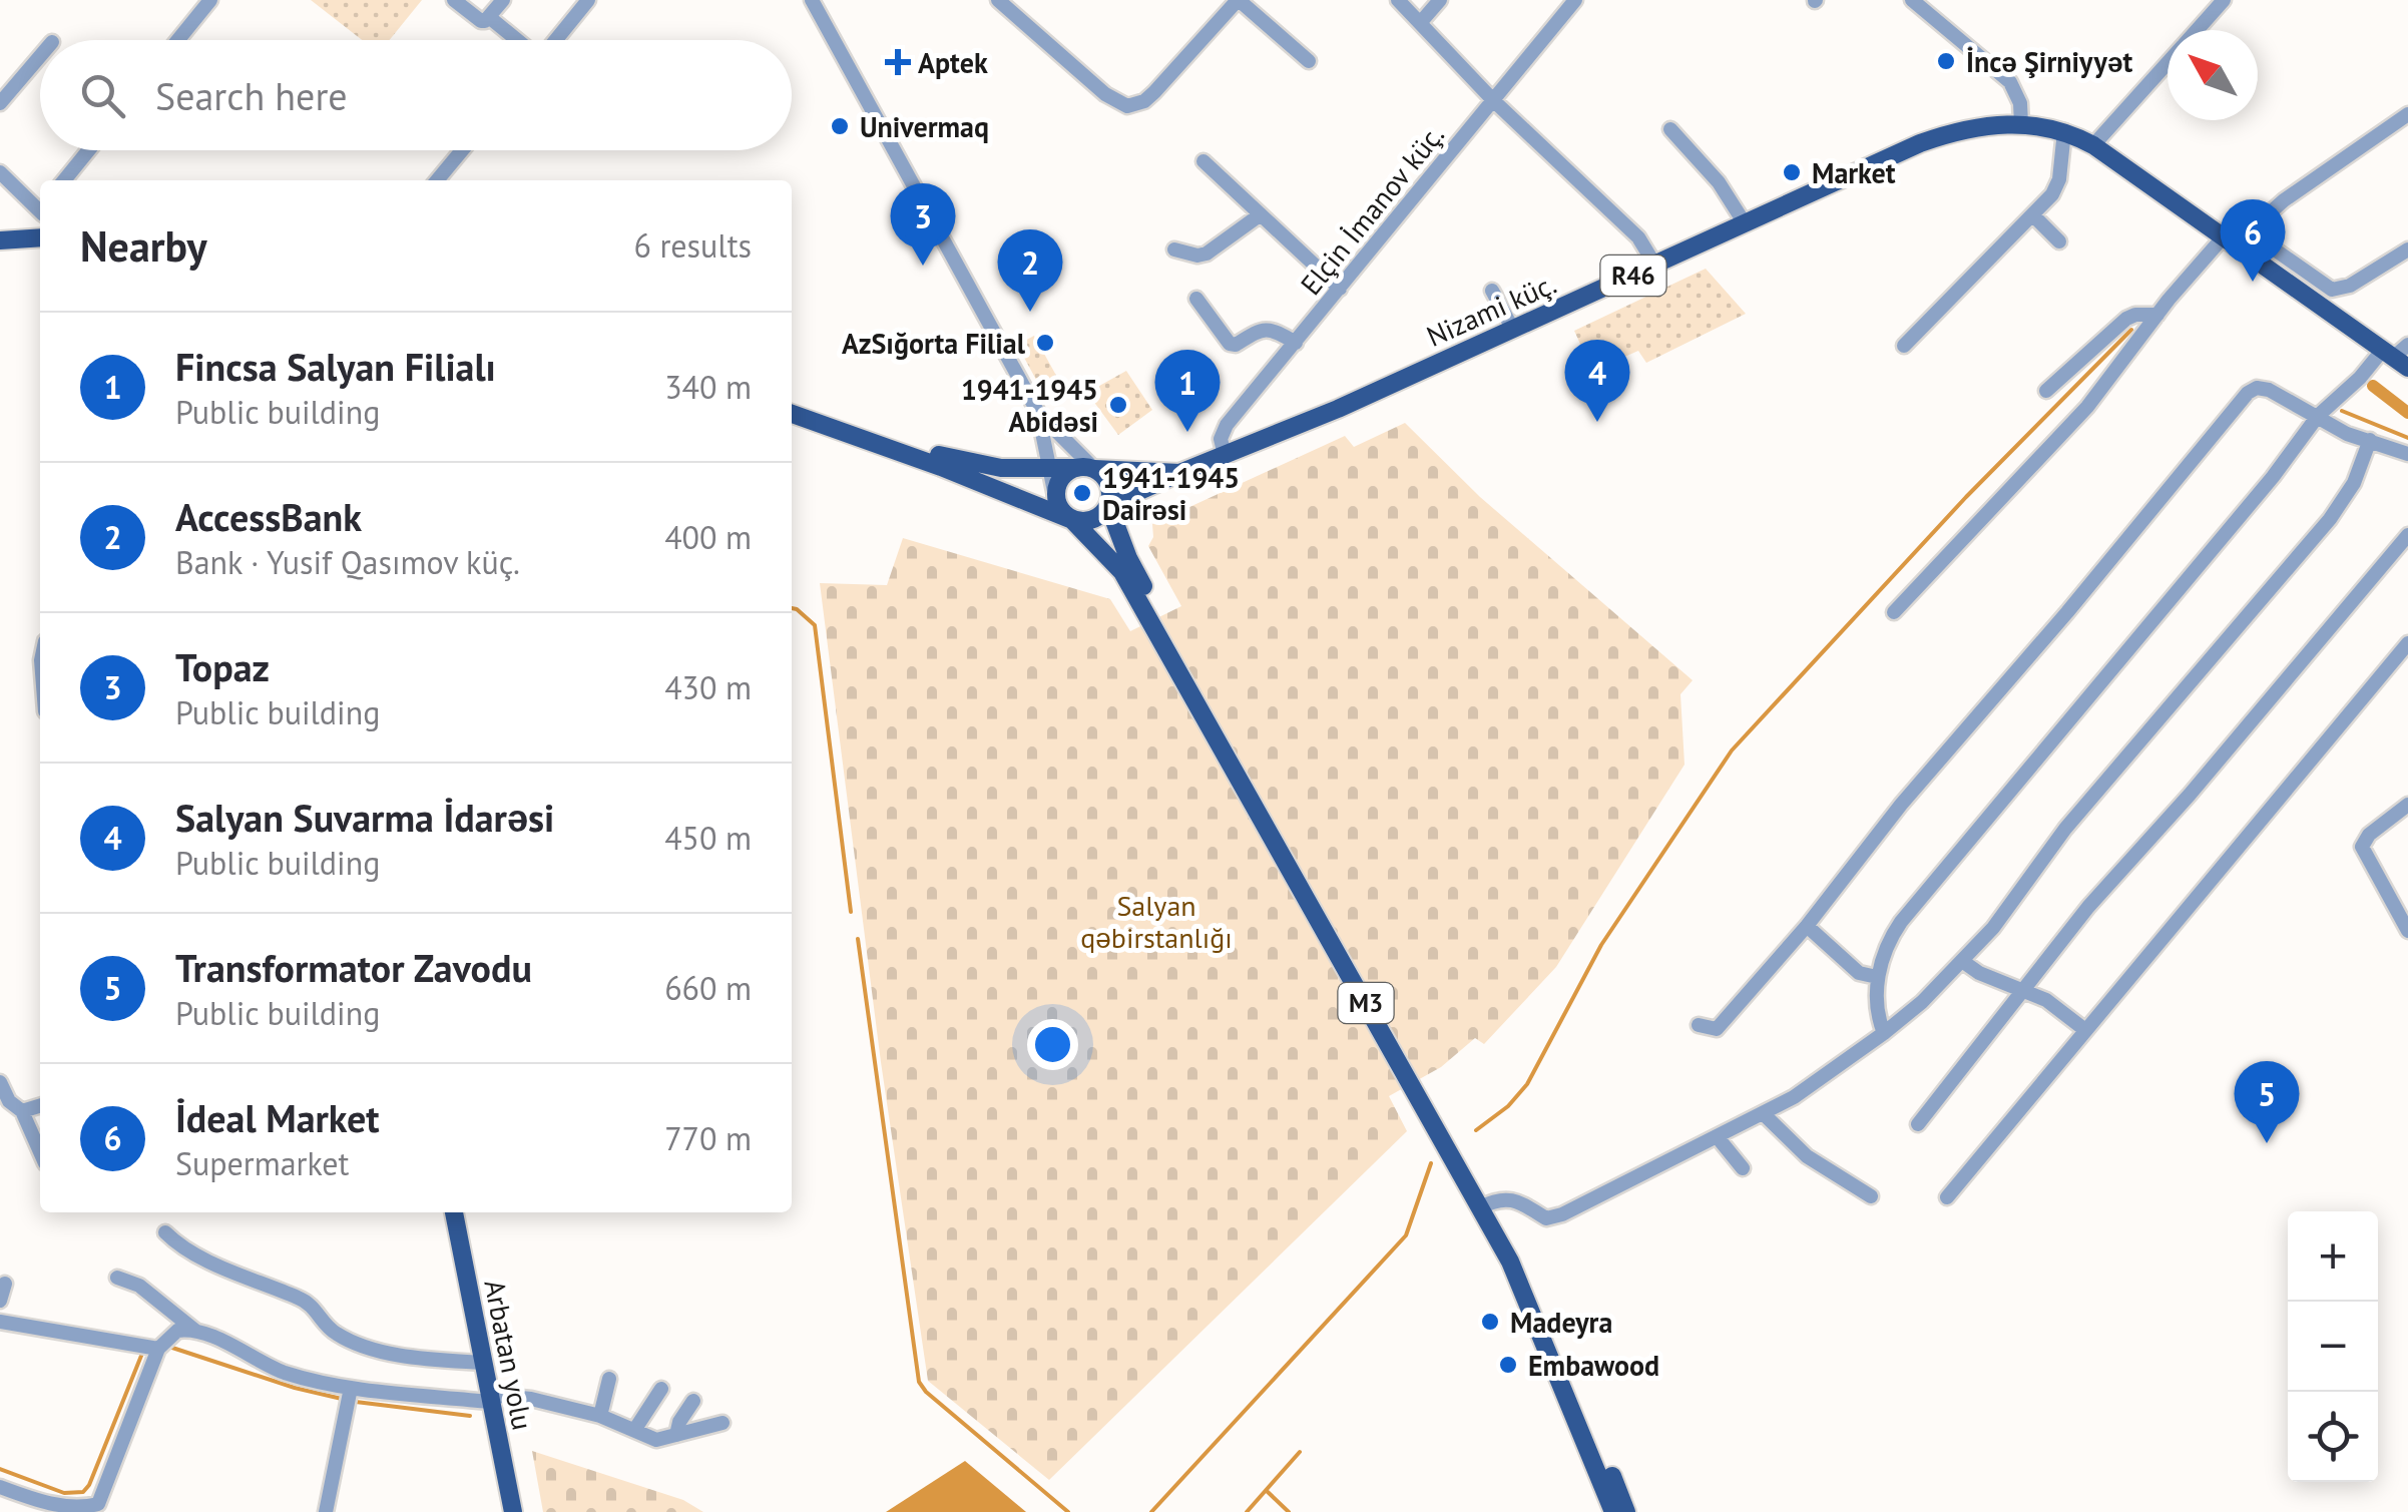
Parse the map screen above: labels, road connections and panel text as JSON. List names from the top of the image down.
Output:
{
  "streets": {
    "main road": [
      "R46",
      "Nizami küç.",
      "M3",
      "Arbatan yolu"
    ],
    "street": ["Elçin İmanov küç."]
  },
  "crossings": [
    ["Elçin İmanov küç.", "Nizami küç."],
    ["R46", "Nizami küç."],
    ["Nizami küç.", "M3"]
  ],
  "parks": ["Salyan qəbirstanlığı"],
  "places": {
    "other": [
      "İncə Şirniyyət",
      "Univermaq",
      "Market",
      "AzSığorta Filial",
      "1941-1945 Abidəsi",
      "1941-1945 Dairəsi",
      "Madeyra",
      "Embawood"
    ],
    "health": ["Aptek"]
  },
  "north": "top left",
  "page": {
    "search": "Search here",
    "heading": ["Nearby", "6 results"],
    "pins": [
      "3",
      "6",
      "2",
      "4",
      "1",
      "5"
    ],
    "list": [
      {
        "mark": "1",
        "name": "Fincsa Salyan Filialı",
        "note": "Public building",
        "value": "340 m"
      },
      {
        "mark": "2",
        "name": "AccessBank",
        "note": "Bank · Yusif Qasımov küç.",
        "value": "400 m"
      },
      {
        "mark": "3",
        "name": "Topaz",
        "note": "Public building",
        "value": "430 m"
      },
      {
        "mark": "4",
        "name": "Salyan Suvarma İdarəsi",
        "note": "Public building",
        "value": "450 m"
      },
      {
        "mark": "5",
        "name": "Transformator Zavodu",
        "note": "Public building",
        "value": "660 m"
      },
      {
        "mark": "6",
        "name": "İdeal Market",
        "note": "Supermarket",
        "value": "770 m"
      }
    ],
    "map_buttons": ["+", "−"]
  }
}
